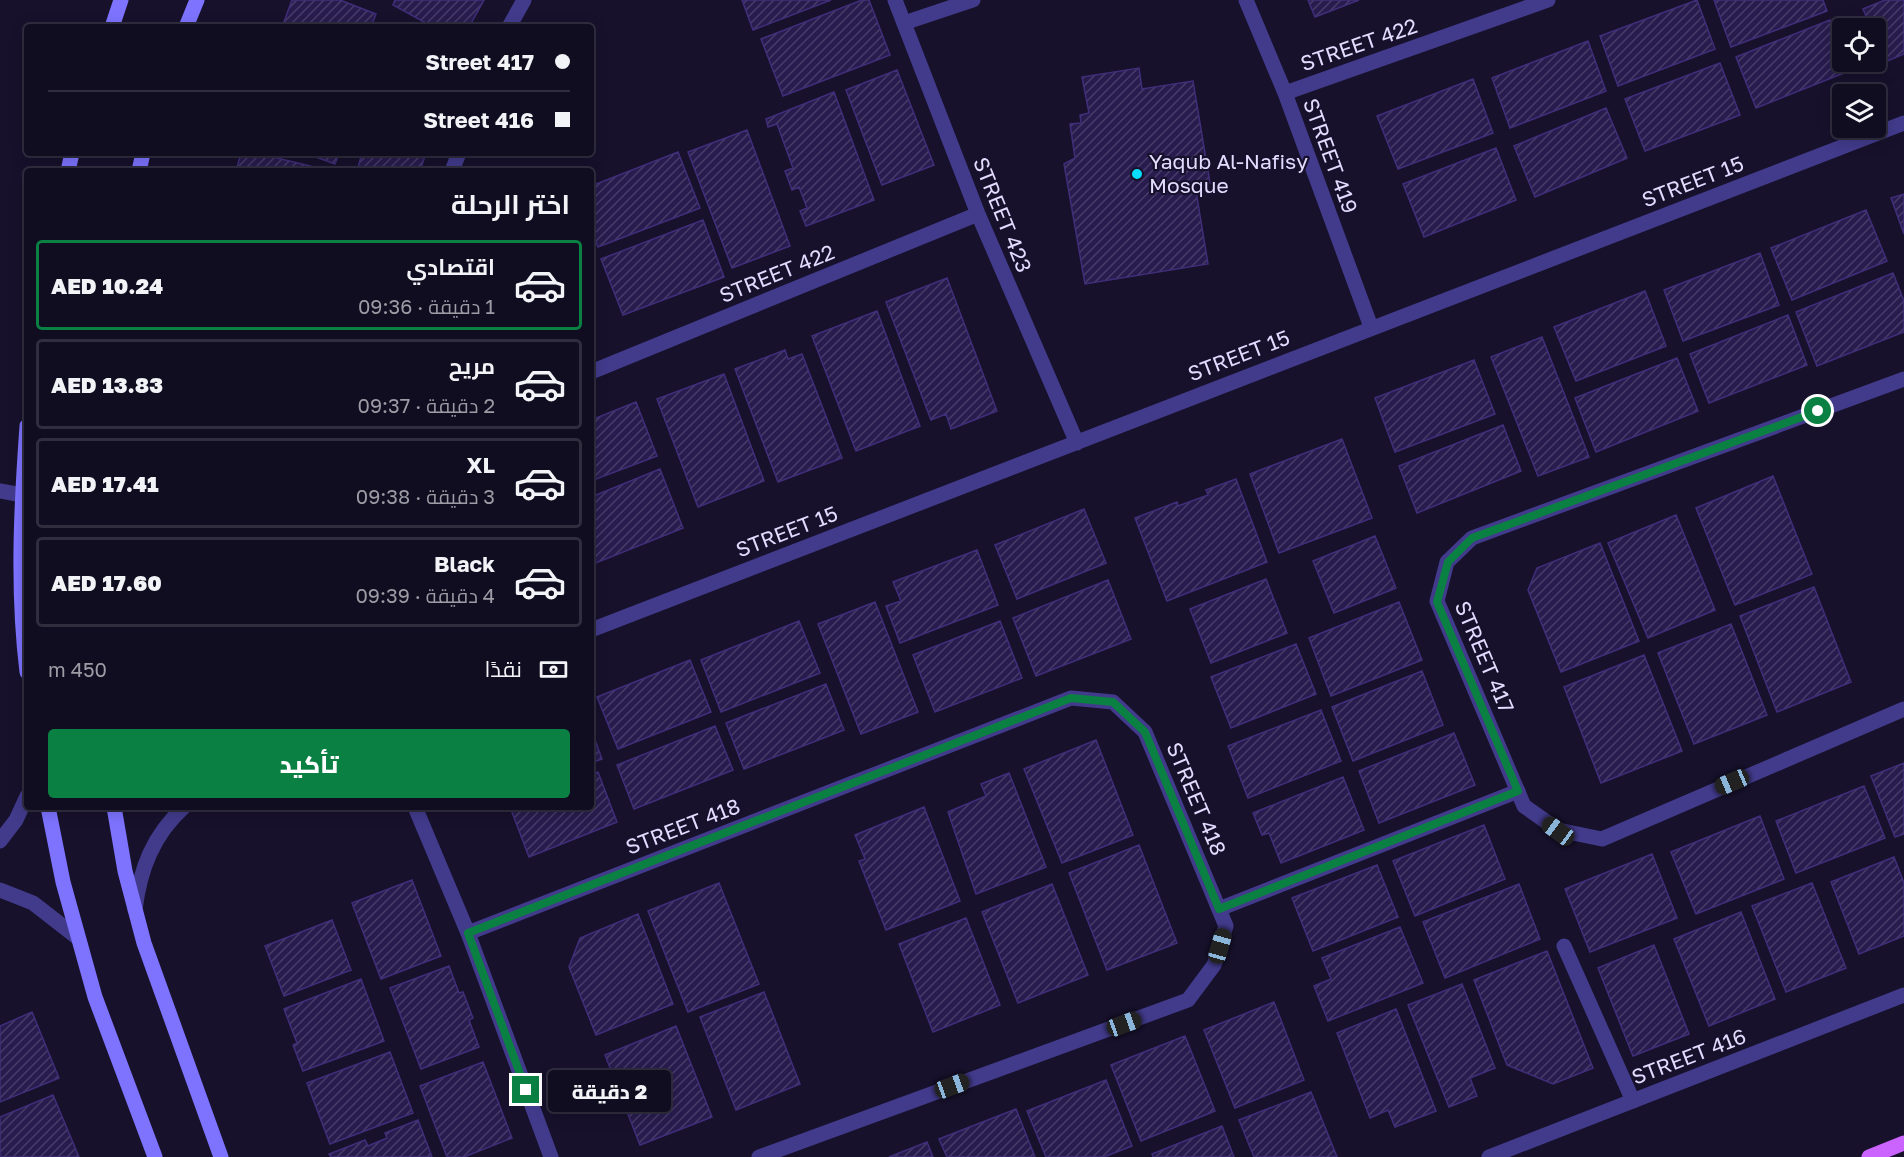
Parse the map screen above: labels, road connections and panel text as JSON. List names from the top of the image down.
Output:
{
  "streets": {
    "street": [
      "STREET 422",
      "STREET 419",
      "STREET 15",
      "STREET 423",
      "STREET 417",
      "STREET 418",
      "STREET 416"
    ]
  },
  "crossings": [
    ["STREET 422", "STREET 419"],
    ["STREET 422", "STREET 423"],
    ["STREET 419", "STREET 15"],
    ["STREET 15", "STREET 423"]
  ],
  "places": ["Yaqub Al-Nafisy Mosque"],
  "page": {
    "banner": ["Street 417", "Street 416"],
    "heading": "اختر الرحلة",
    "list": [
      {
        "name": "اقتصادي",
        "note": "1 دقيقة · 09:36",
        "value": "AED 10.24"
      },
      {
        "name": "مريح",
        "note": "2 دقيقة · 09:37",
        "value": "AED 13.83"
      },
      {
        "name": "XL",
        "note": "3 دقيقة · 09:38",
        "value": "AED 17.41"
      },
      {
        "name": "Black",
        "note": "4 دقيقة · 09:39",
        "value": "AED 17.60"
      }
    ],
    "pay": ["نقدًا", "450 m"],
    "buttons": "تأكيد",
    "bubble": "2 دقيقة"
  }
}
